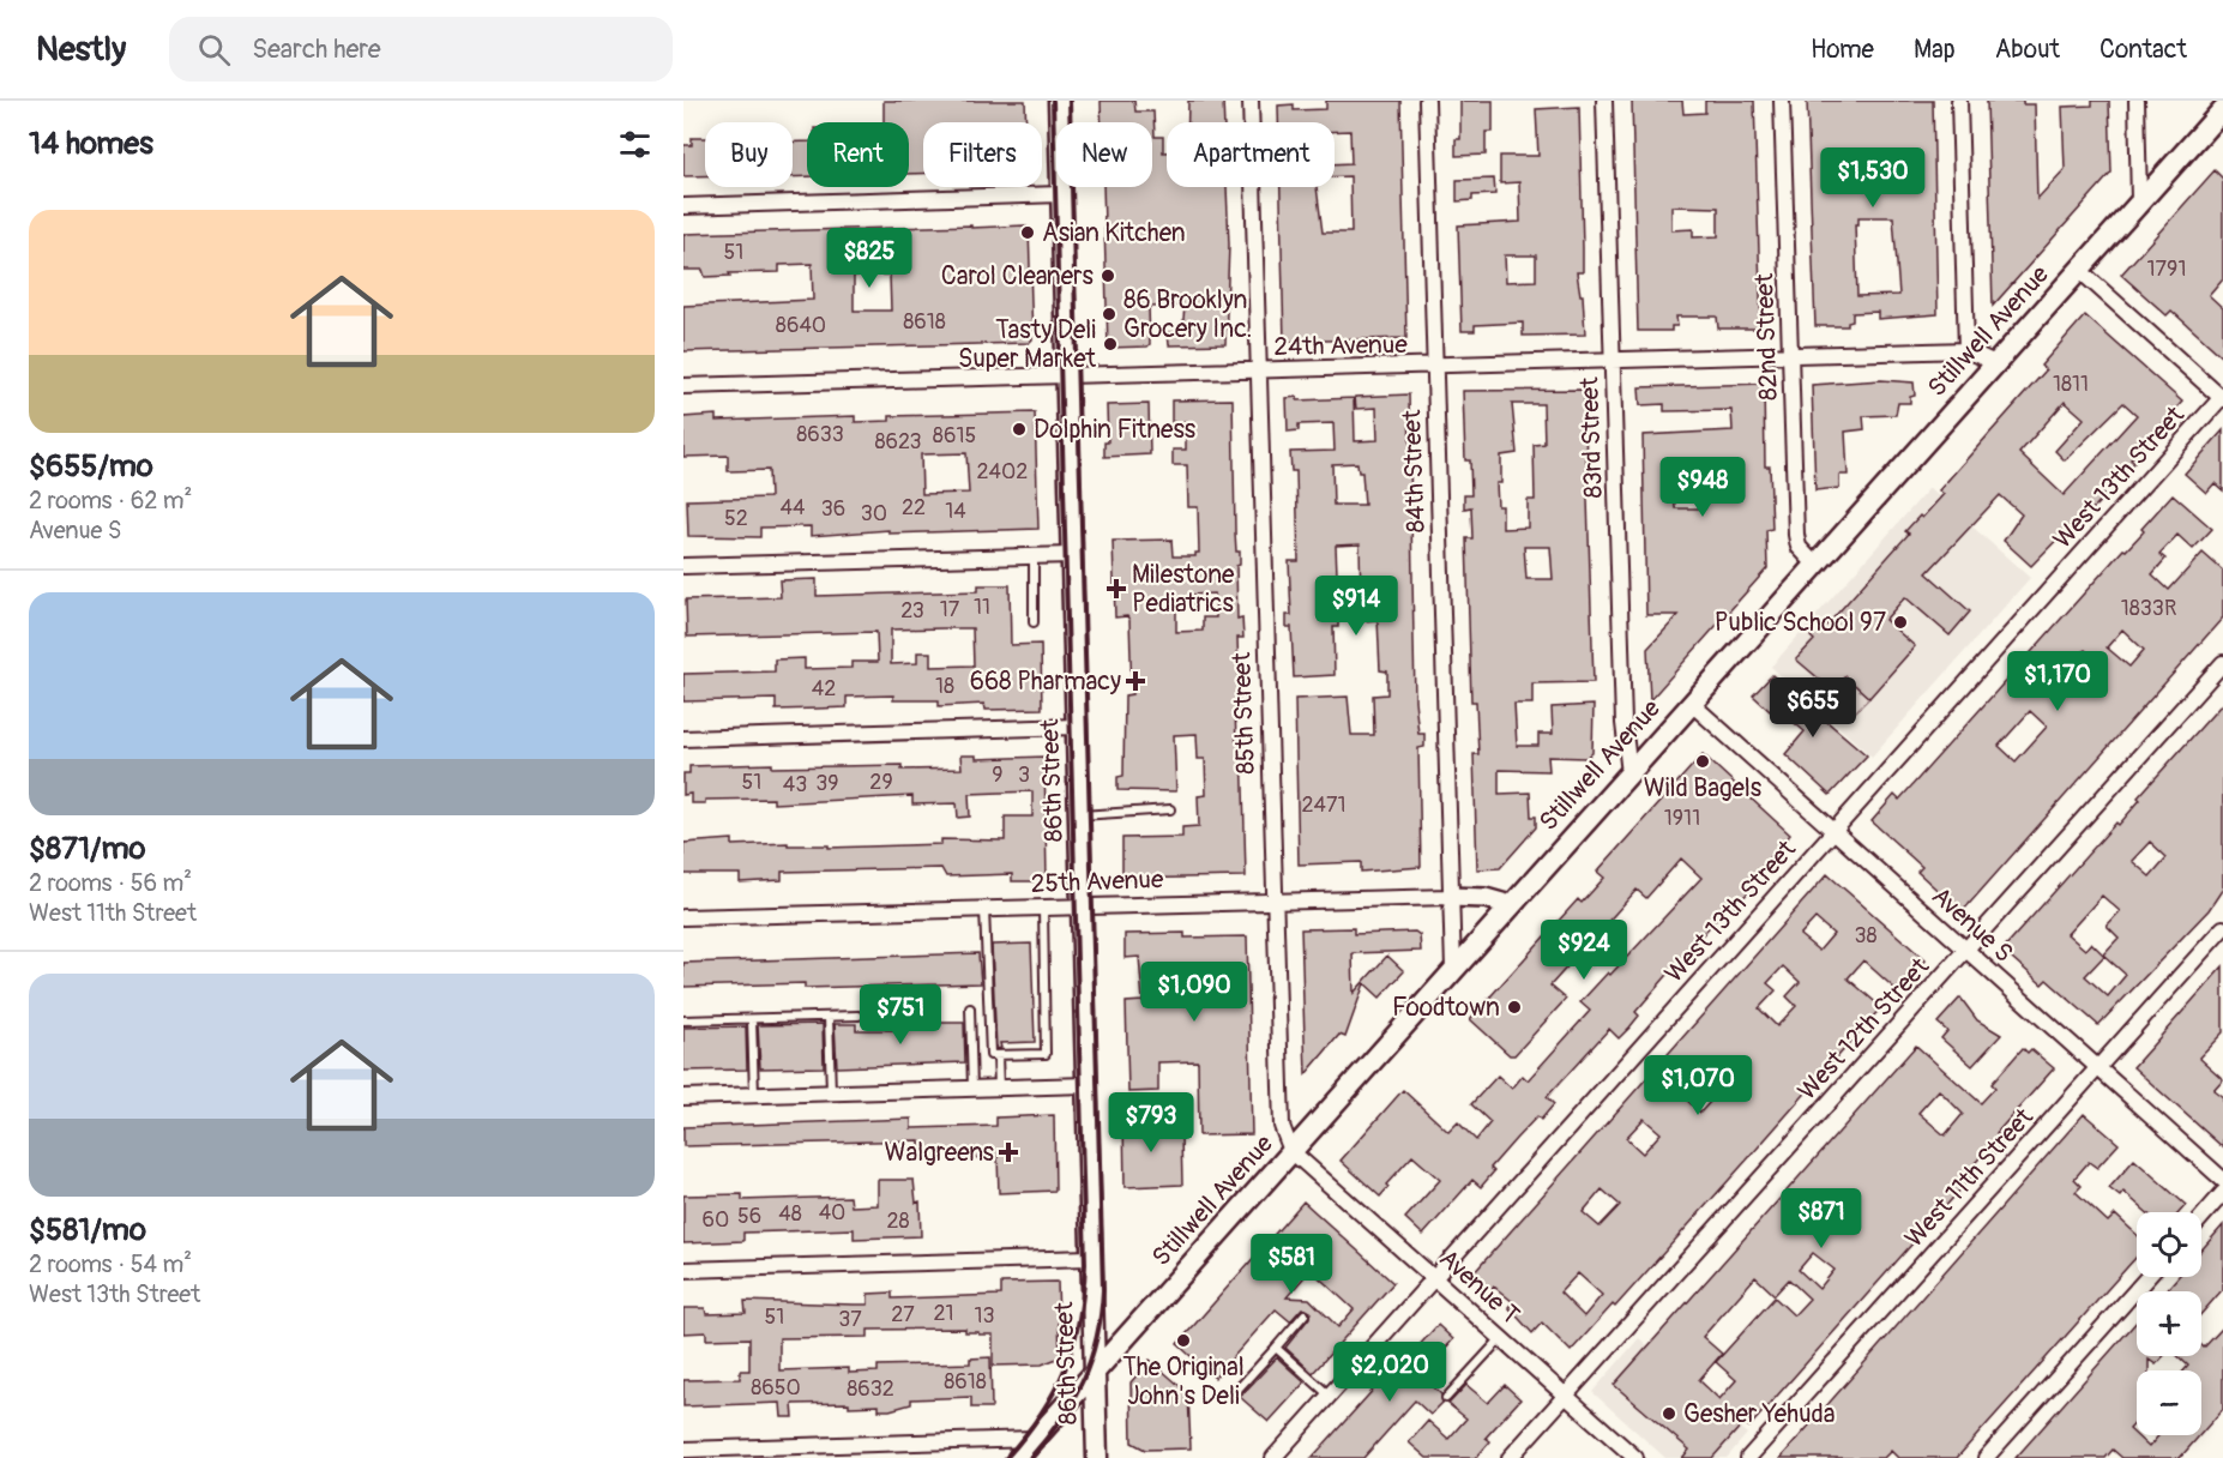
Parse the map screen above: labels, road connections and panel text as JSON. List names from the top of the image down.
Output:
{
  "streets": {
    "main road": ["Stillwell Avenue", "86th Street"],
    "street": [
      "82nd Street",
      "24th Avenue",
      "83rd Street",
      "84th Street",
      "West 13th Street",
      "85th Street",
      "25th Avenue",
      "Avenue S",
      "West 12th Street",
      "West 11th Street",
      "Avenue T"
    ]
  },
  "crossings": [
    ["Stillwell Avenue", "82nd Street"],
    ["Stillwell Avenue", "24th Avenue"],
    ["Stillwell Avenue", "83rd Street"],
    ["Stillwell Avenue", "84th Street"],
    ["Stillwell Avenue", "85th Street"],
    ["Stillwell Avenue", "86th Street"],
    ["Stillwell Avenue", "25th Avenue"],
    ["Stillwell Avenue", "Avenue S"],
    ["Stillwell Avenue", "Avenue T"],
    ["82nd Street", "24th Avenue"],
    ["24th Avenue", "83rd Street"],
    ["24th Avenue", "84th Street"],
    ["24th Avenue", "85th Street"],
    ["24th Avenue", "86th Street"],
    ["84th Street", "25th Avenue"],
    ["West 13th Street", "Avenue S"],
    ["West 13th Street", "Avenue T"],
    ["85th Street", "25th Avenue"],
    ["85th Street", "Avenue T"],
    ["86th Street", "25th Avenue"],
    ["Avenue S", "West 12th Street"],
    ["Avenue S", "West 11th Street"],
    ["West 12th Street", "Avenue T"]
  ],
  "places": {
    "other": [
      "Asian Kitchen",
      "Carol Cleaners",
      "86 Brooklyn Grocery Inc.",
      "Tasty Deli Super Market",
      "Dolphin Fitness",
      "Public School 97",
      "Wild Bagels",
      "Foodtown",
      "The Original John's Deli",
      "Gesher Yehuda"
    ],
    "health": ["Milestone Pediatrics", "668 Pharmacy", "Walgreens"]
  },
  "house_numbers": [
    "51",
    "1791",
    "8618",
    "8640",
    "1811",
    "8633",
    "8615",
    "8623",
    "2402",
    "44",
    "22",
    "36",
    "14",
    "30",
    "52",
    "11",
    "1833R",
    "17",
    "23",
    "18",
    "42",
    "9",
    "3",
    "51",
    "29",
    "39",
    "43",
    "2471",
    "1911",
    "38",
    "40",
    "48",
    "56",
    "60",
    "28",
    "21",
    "27",
    "13",
    "51",
    "37",
    "8618",
    "8650",
    "8632"
  ],
  "page": {
    "header": "Nestly",
    "search": "Search here",
    "nav": [
      "Home",
      "Map",
      "About",
      "Contact"
    ],
    "heading": "14 homes",
    "chip": [
      "Buy",
      "Rent",
      "Filters",
      "New",
      "Apartment"
    ],
    "price": [
      "$1,530",
      "$825",
      "$948",
      "$914",
      "$1,170",
      "$655",
      "$924",
      "$1,090",
      "$751",
      "$1,070",
      "$793",
      "$871",
      "$581",
      "$2,020"
    ],
    "list": [
      {
        "name": "$655/mo",
        "note": "2 rooms · 62 m² · Avenue S"
      },
      {
        "name": "$871/mo",
        "note": "2 rooms · 56 m² · West 11th Street"
      },
      {
        "name": "$581/mo",
        "note": "2 rooms · 54 m² · West 13th Street"
      }
    ],
    "map_buttons": ["+", "−"]
  }
}
